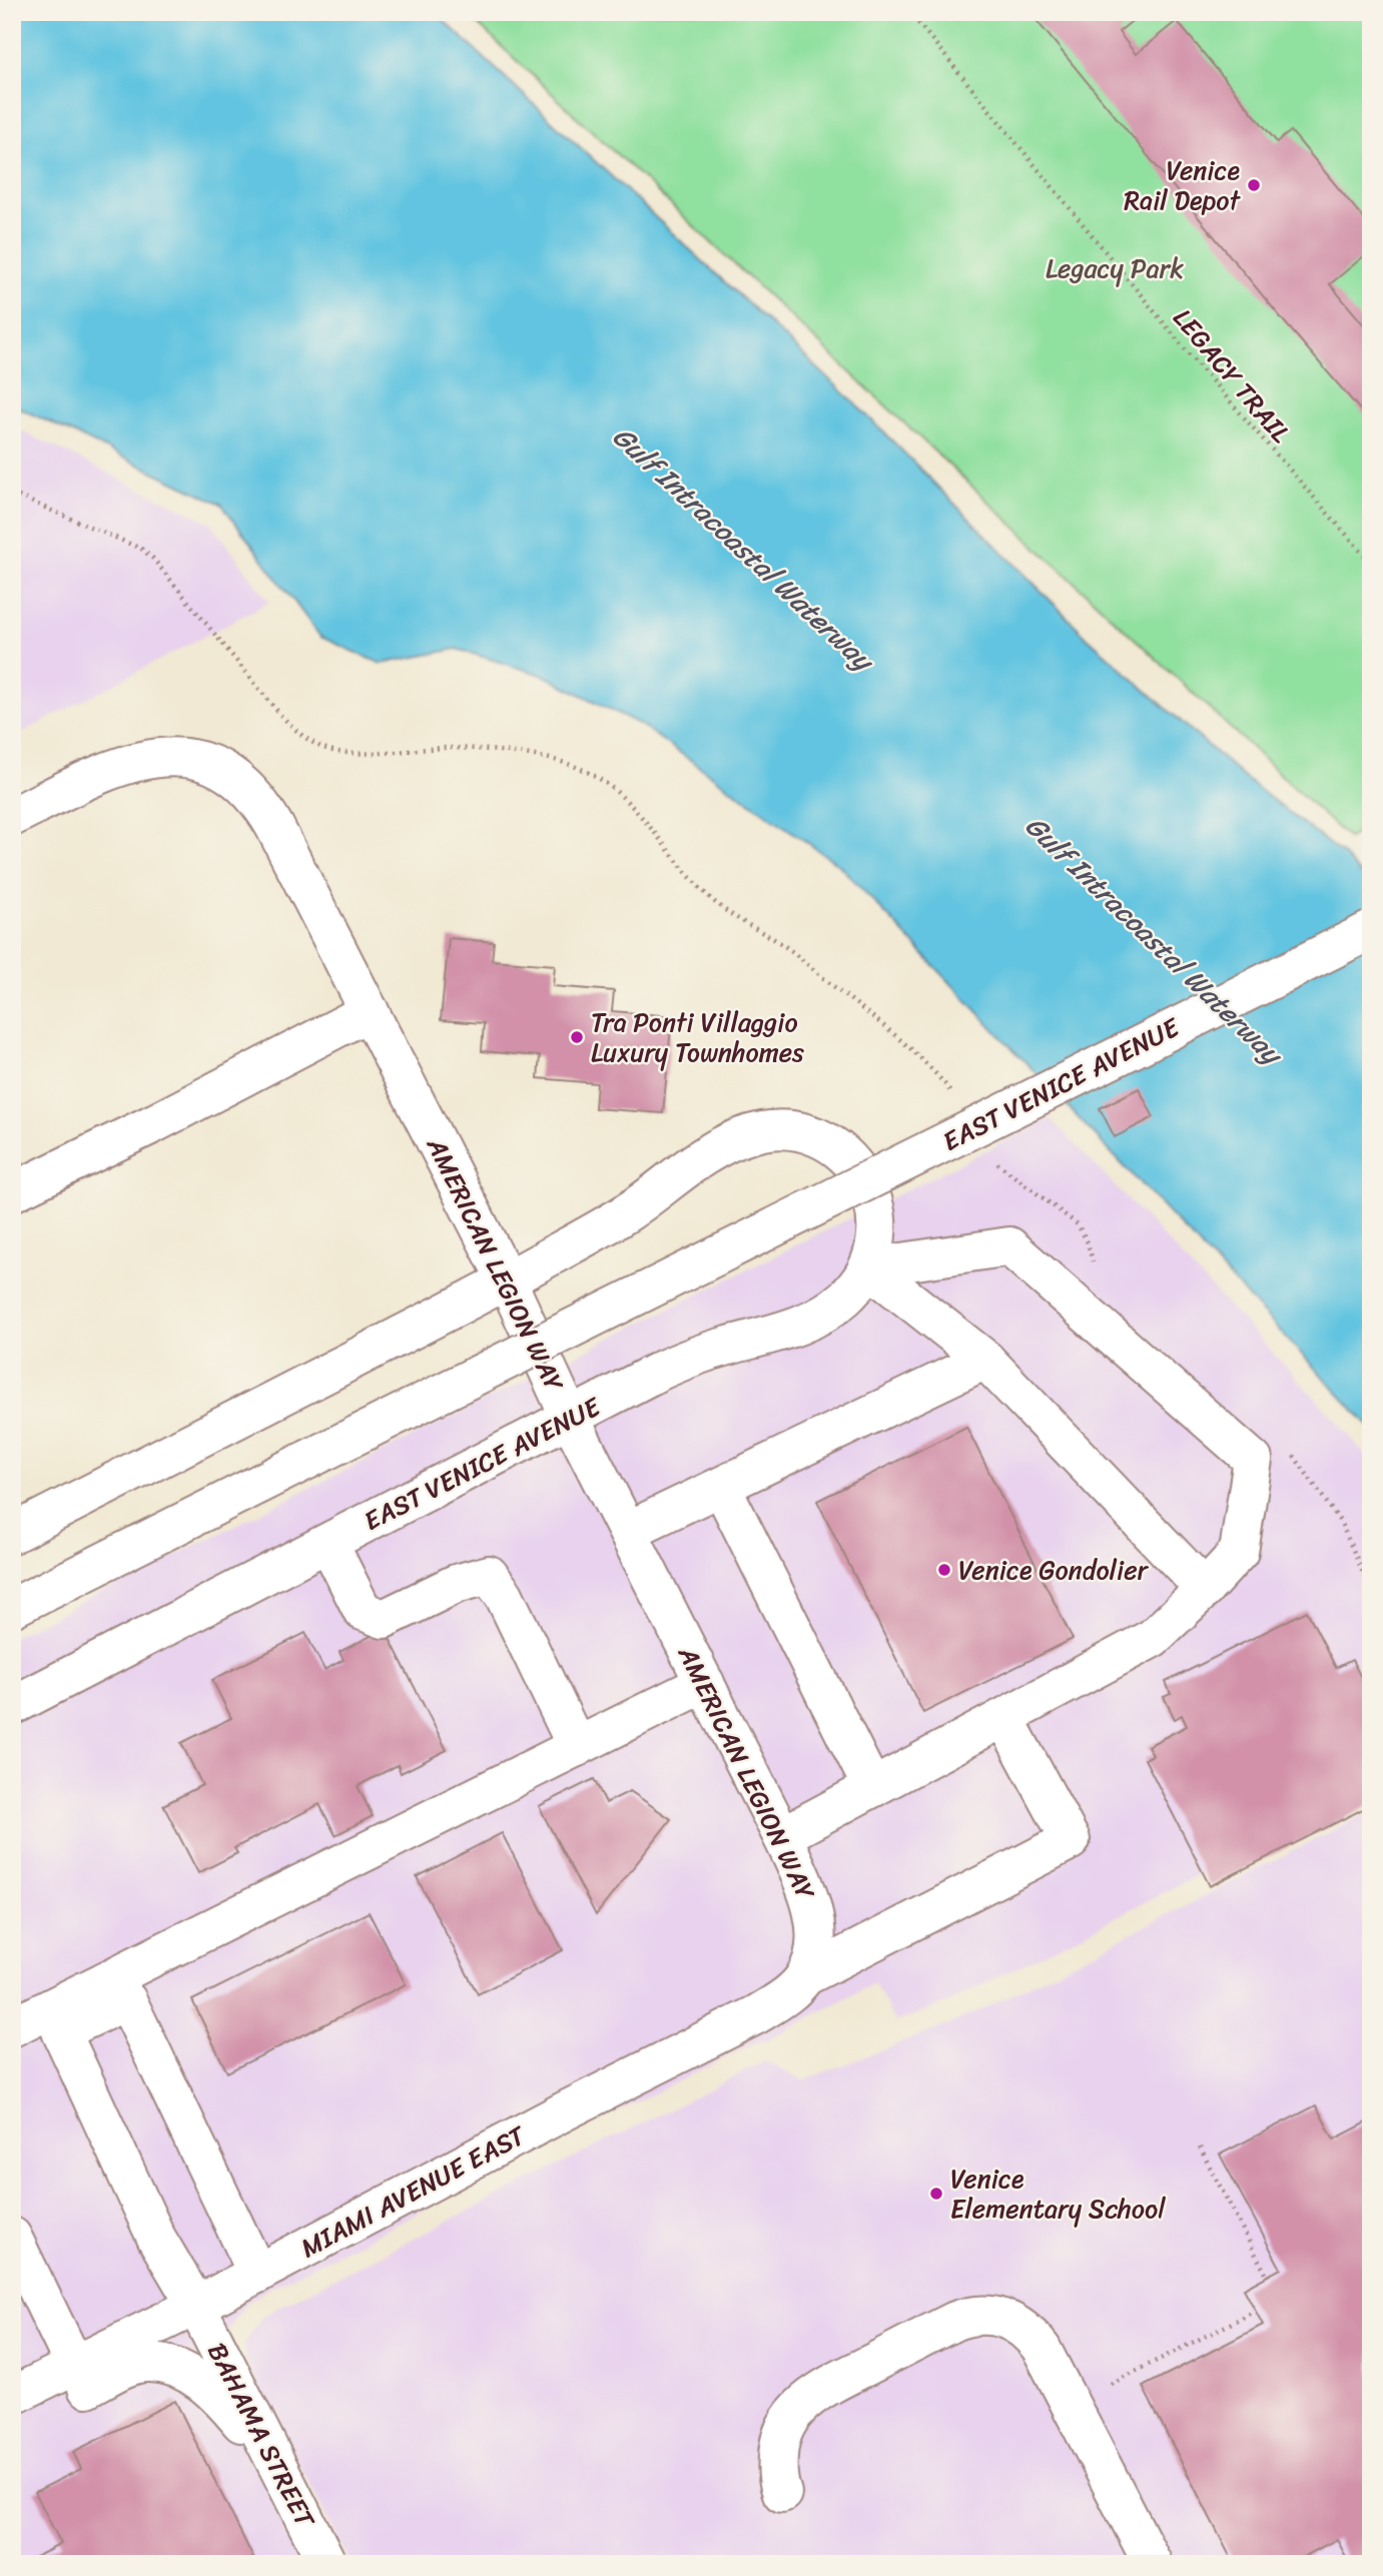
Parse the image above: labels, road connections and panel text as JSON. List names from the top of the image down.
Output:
{
  "streets": {
    "street": [
      "EAST VENICE AVENUE",
      "AMERICAN LEGION WAY",
      "MIAMI AVENUE EAST",
      "BAHAMA STREET"
    ],
    "path": ["LEGACY TRAIL"]
  },
  "crossings": [
    ["EAST VENICE AVENUE", "AMERICAN LEGION WAY"],
    ["AMERICAN LEGION WAY", "MIAMI AVENUE EAST"],
    ["MIAMI AVENUE EAST", "BAHAMA STREET"]
  ],
  "water": ["Gulf Intracoastal Waterway"],
  "parks": ["Legacy Park"],
  "places": [
    "Venice Rail Depot",
    "Tra Ponti Villaggio Luxury Townhomes",
    "Venice Gondolier",
    "Venice Elementary School"
  ]
}
